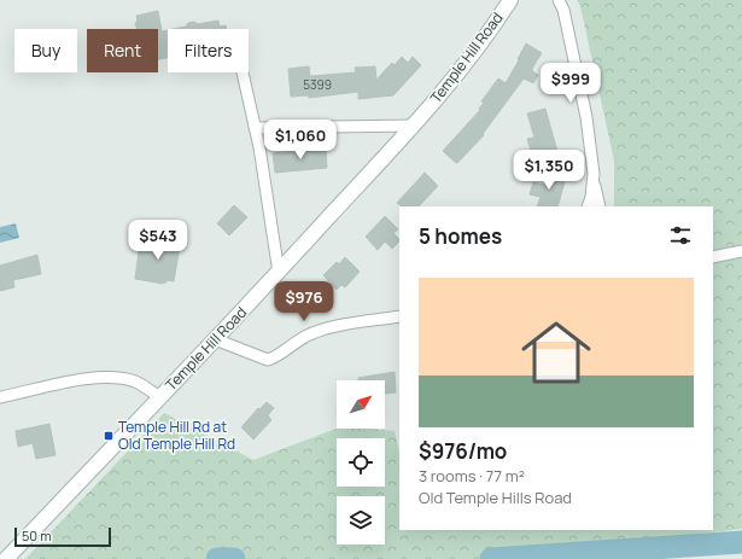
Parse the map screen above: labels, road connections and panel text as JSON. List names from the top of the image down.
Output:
{
  "streets": {
    "main road": ["Temple Hill Road"]
  },
  "places": {
    "transit": ["Temple Hill Rd at Old Temple Hill Rd"]
  },
  "house_numbers": ["5399"],
  "scale_bar": "50 m",
  "north": "top right",
  "page": {
    "chip": ["Buy", "Rent", "Filters"],
    "price": [
      "$999",
      "$1,060",
      "$1,350",
      "$543",
      "$976"
    ],
    "heading": "5 homes",
    "list": [
      {
        "name": "$976/mo",
        "note": "3 rooms · 77 m² · Old Temple Hills Road"
      }
    ],
    "scale": "50 m"
  }
}
